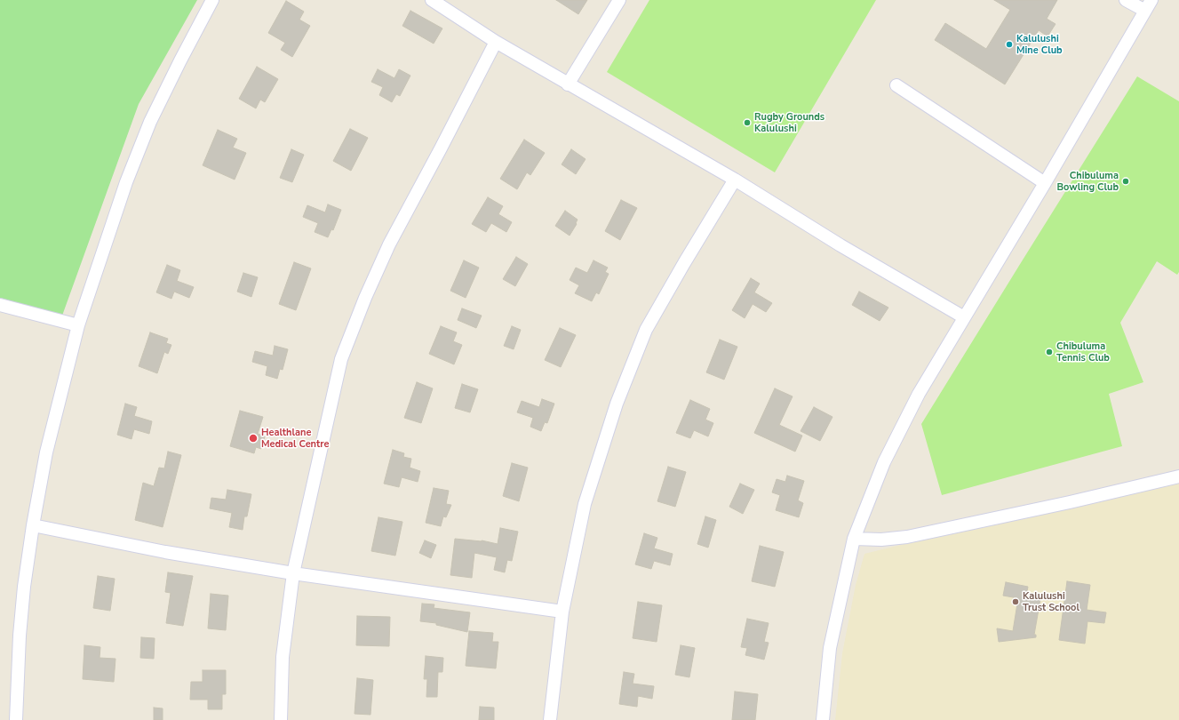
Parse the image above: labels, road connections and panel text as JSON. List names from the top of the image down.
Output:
{
  "places": [
    "Kalulushi Mine Club",
    "Rugby Grounds Kalulushi",
    "Chibuluma Bowling Club",
    "Chibuluma Tennis Club",
    "Healthlane Medical Centre",
    "Kalulushi Trust School"
  ]
}
